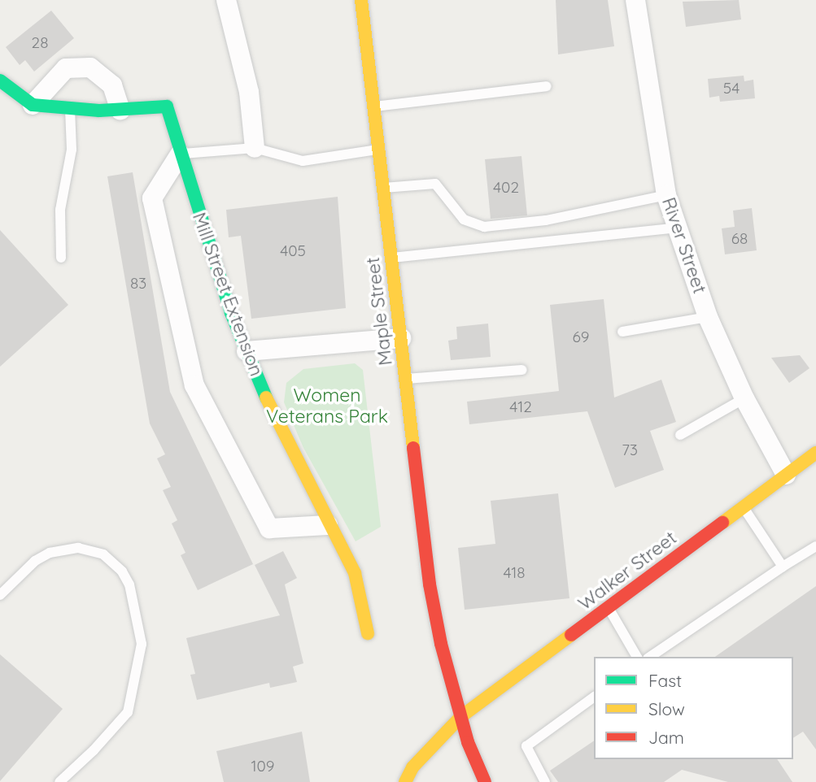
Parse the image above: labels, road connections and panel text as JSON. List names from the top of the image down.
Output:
{
  "streets": {
    "street": [
      "River Street",
      "Mill Street Extension",
      "Maple Street",
      "Walker Street"
    ]
  },
  "crossings": [
    ["River Street", "Walker Street"],
    ["Maple Street", "Walker Street"]
  ],
  "parks": ["Women Veterans Park"],
  "house_numbers": [
    "28",
    "54",
    "402",
    "68",
    "405",
    "83",
    "69",
    "412",
    "73",
    "418",
    "109"
  ],
  "legend": ["Fast", "Slow", "Jam"]
}
